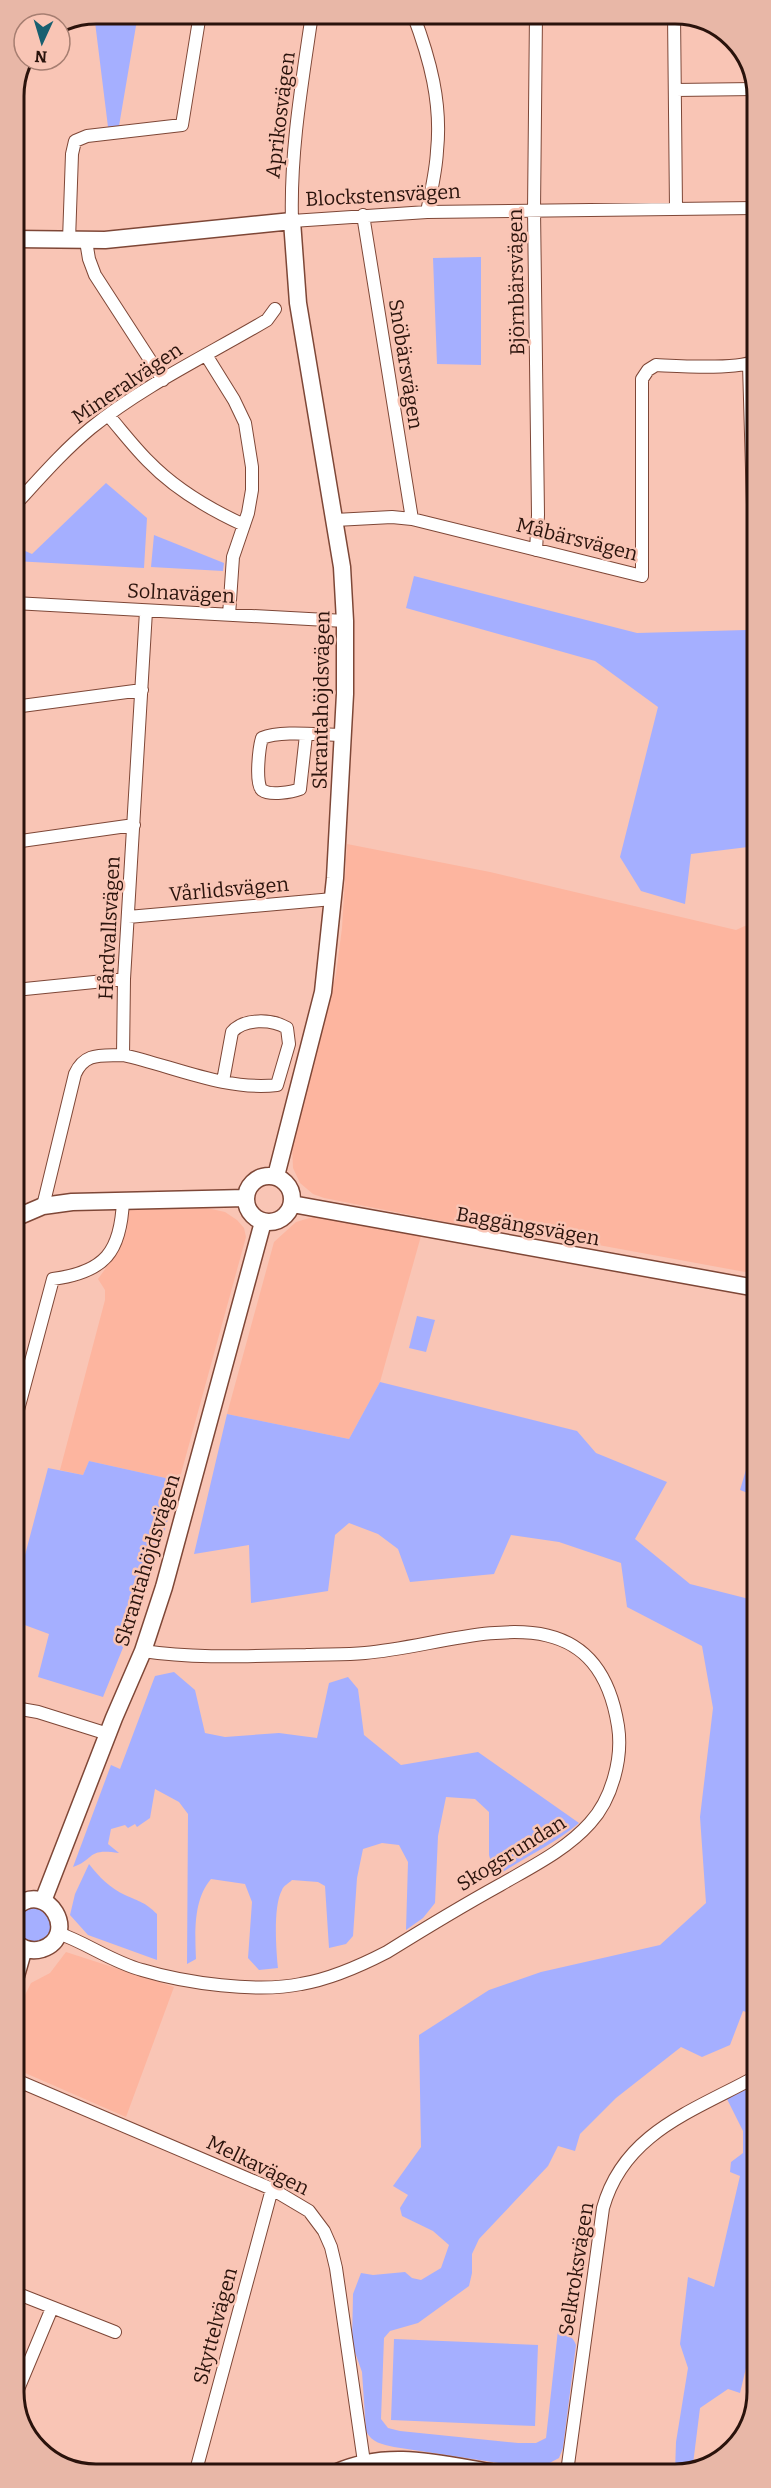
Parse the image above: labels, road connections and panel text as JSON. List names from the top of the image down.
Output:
{
  "streets": {
    "street": [
      "Aprikosvägen",
      "Blockstensvägen",
      "Björnbärsvägen",
      "Snöbärsvägen",
      "Mineralvägen",
      "Måbärsvägen",
      "Solnavägen",
      "Skrantahöjdsvägen",
      "Vårlidsvägen",
      "Hårdvallsvägen",
      "Baggängsvägen",
      "Skogsrundan",
      "Melkavägen",
      "Selkroksvägen",
      "Skyttelvägen"
    ]
  },
  "crossings": [
    ["Aprikosvägen", "Blockstensvägen"],
    ["Aprikosvägen", "Skrantahöjdsvägen"],
    ["Blockstensvägen", "Björnbärsvägen"],
    ["Blockstensvägen", "Snöbärsvägen"],
    ["Blockstensvägen", "Skrantahöjdsvägen"],
    ["Björnbärsvägen", "Måbärsvägen"],
    ["Snöbärsvägen", "Måbärsvägen"],
    ["Måbärsvägen", "Skrantahöjdsvägen"],
    ["Solnavägen", "Skrantahöjdsvägen"],
    ["Solnavägen", "Hårdvallsvägen"],
    ["Skrantahöjdsvägen", "Vårlidsvägen"],
    ["Skrantahöjdsvägen", "Baggängsvägen"],
    ["Skrantahöjdsvägen", "Skogsrundan"],
    ["Vårlidsvägen", "Hårdvallsvägen"],
    ["Melkavägen", "Skyttelvägen"]
  ],
  "north": "bottom"
}
